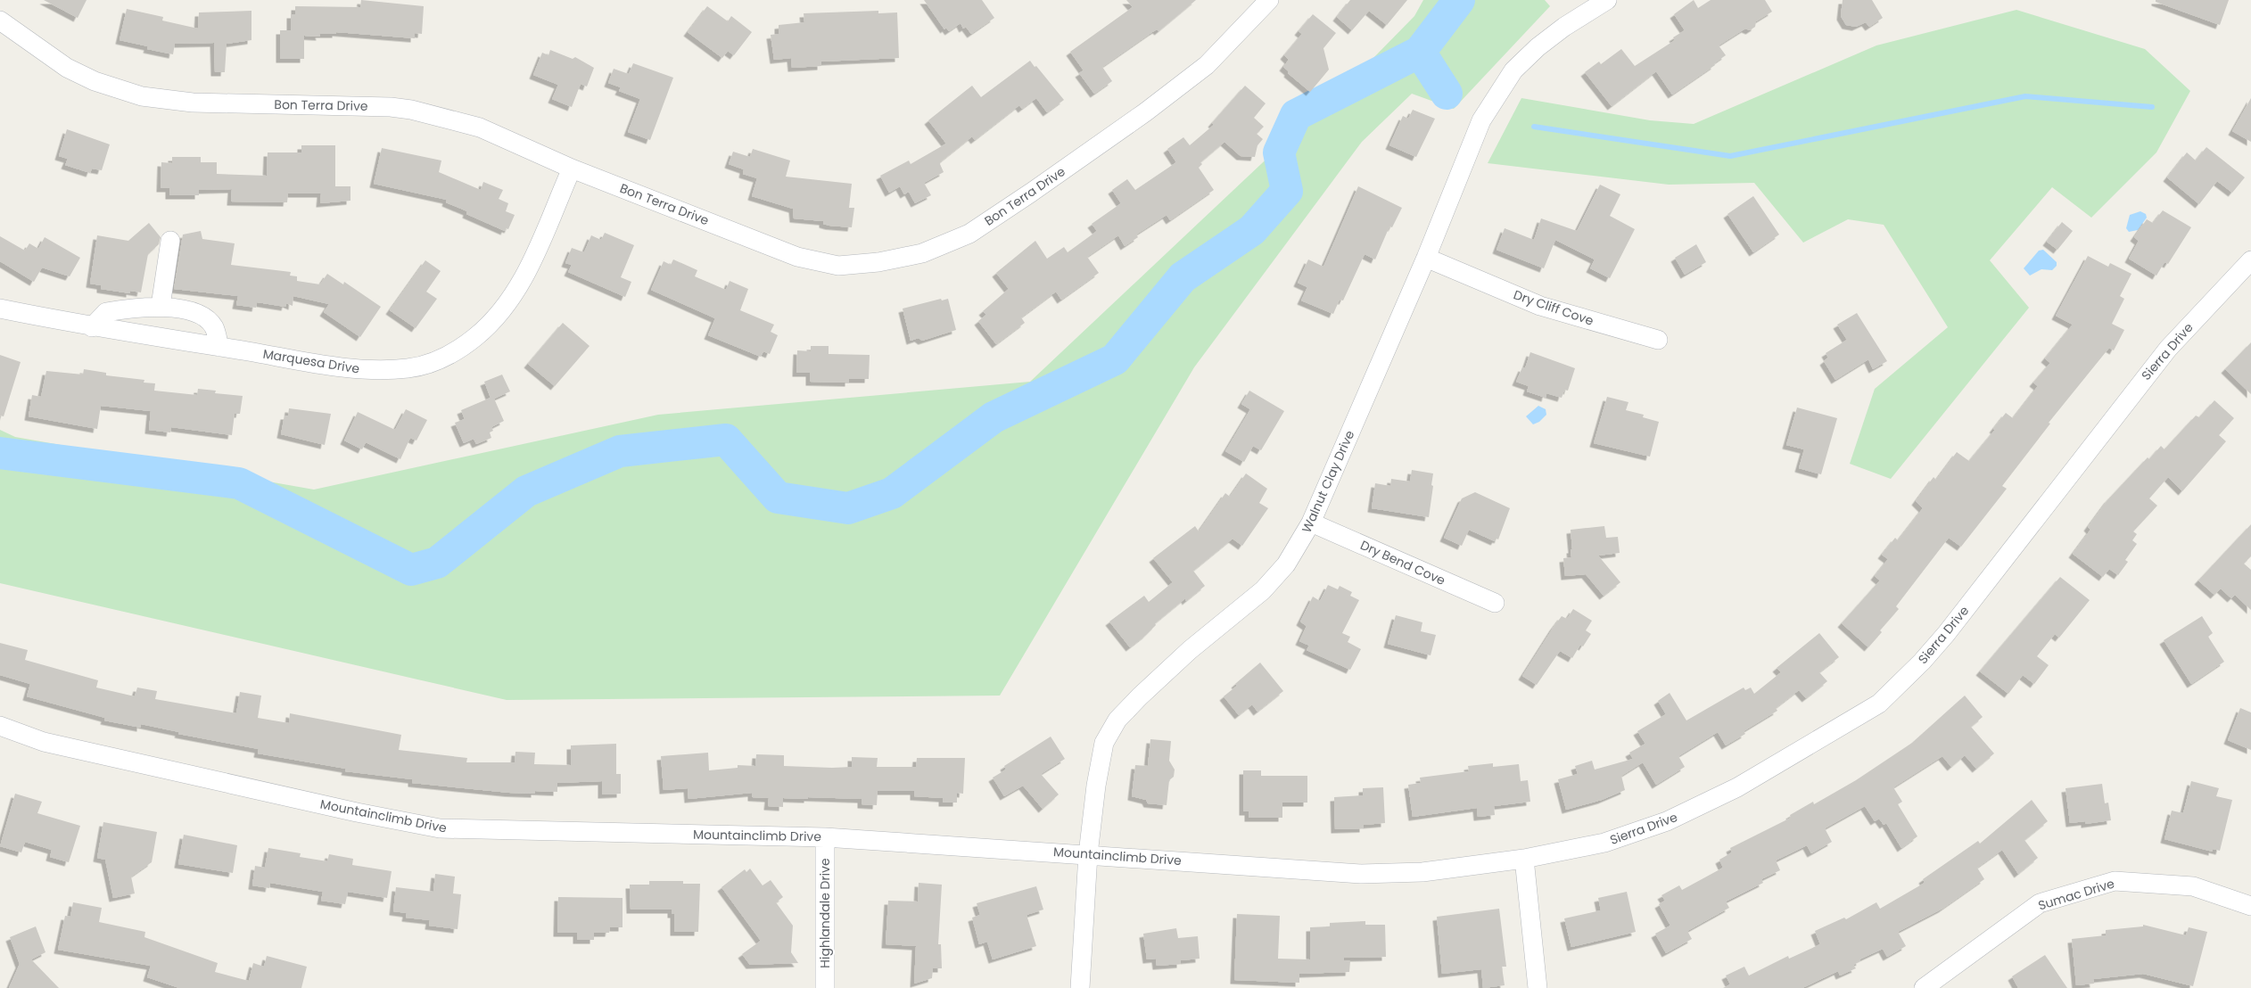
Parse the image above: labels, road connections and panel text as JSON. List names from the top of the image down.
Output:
{
  "streets": {
    "street": [
      "Bon Terra Drive",
      "Dry Cliff Cove",
      "Sierra Drive",
      "Marquesa Drive",
      "Walnut Clay Drive",
      "Dry Bend Cove",
      "Mountainclimb Drive",
      "Sumac Drive",
      "Highlandale Drive"
    ]
  },
  "crossings": [
    ["Bon Terra Drive", "Marquesa Drive"],
    ["Dry Cliff Cove", "Walnut Clay Drive"],
    ["Sierra Drive", "Mountainclimb Drive"],
    ["Walnut Clay Drive", "Dry Bend Cove"],
    ["Walnut Clay Drive", "Mountainclimb Drive"],
    ["Mountainclimb Drive", "Highlandale Drive"]
  ]
}
